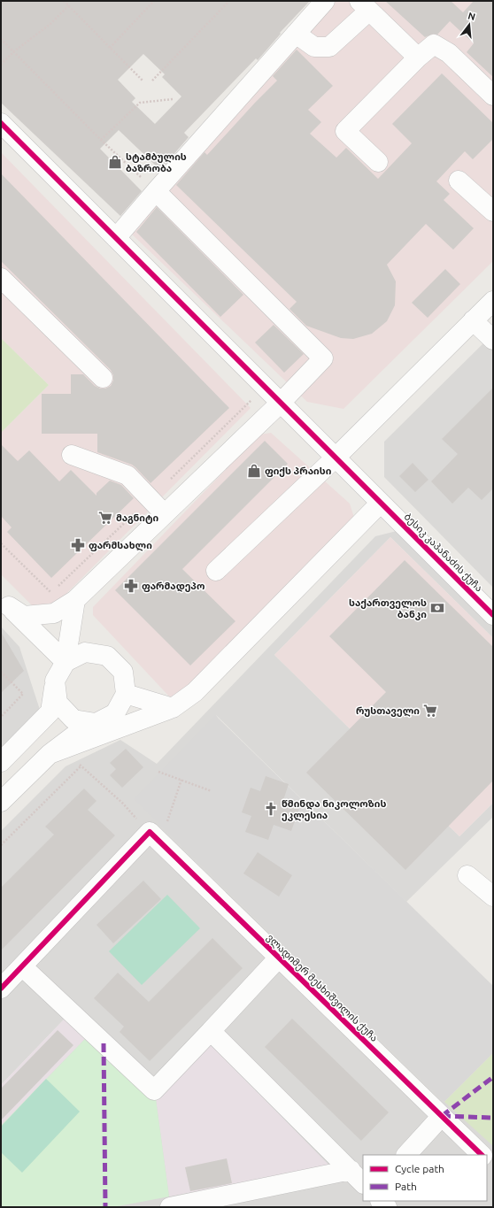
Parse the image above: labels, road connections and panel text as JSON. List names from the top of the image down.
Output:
{
  "streets": {
    "street": ["ბესიკ კაპანაძის ქუჩა", "ვლადიმერ მესხიშვილის ქუჩა"]
  },
  "places": {
    "shop": ["სტამბულის ბაზრობა", "ფიქს პრაისი"],
    "supermarket": ["მაგნიტი", "რუსთაველი"],
    "pharmacy": ["ფარმსახლი", "ფარმადეპო"],
    "bank": ["საქართველოს ბანკი"],
    "church": ["წმინდა ნიკოლოზის ეკლესია"]
  },
  "legend": ["Cycle path", "Path"],
  "north": "top"
}
